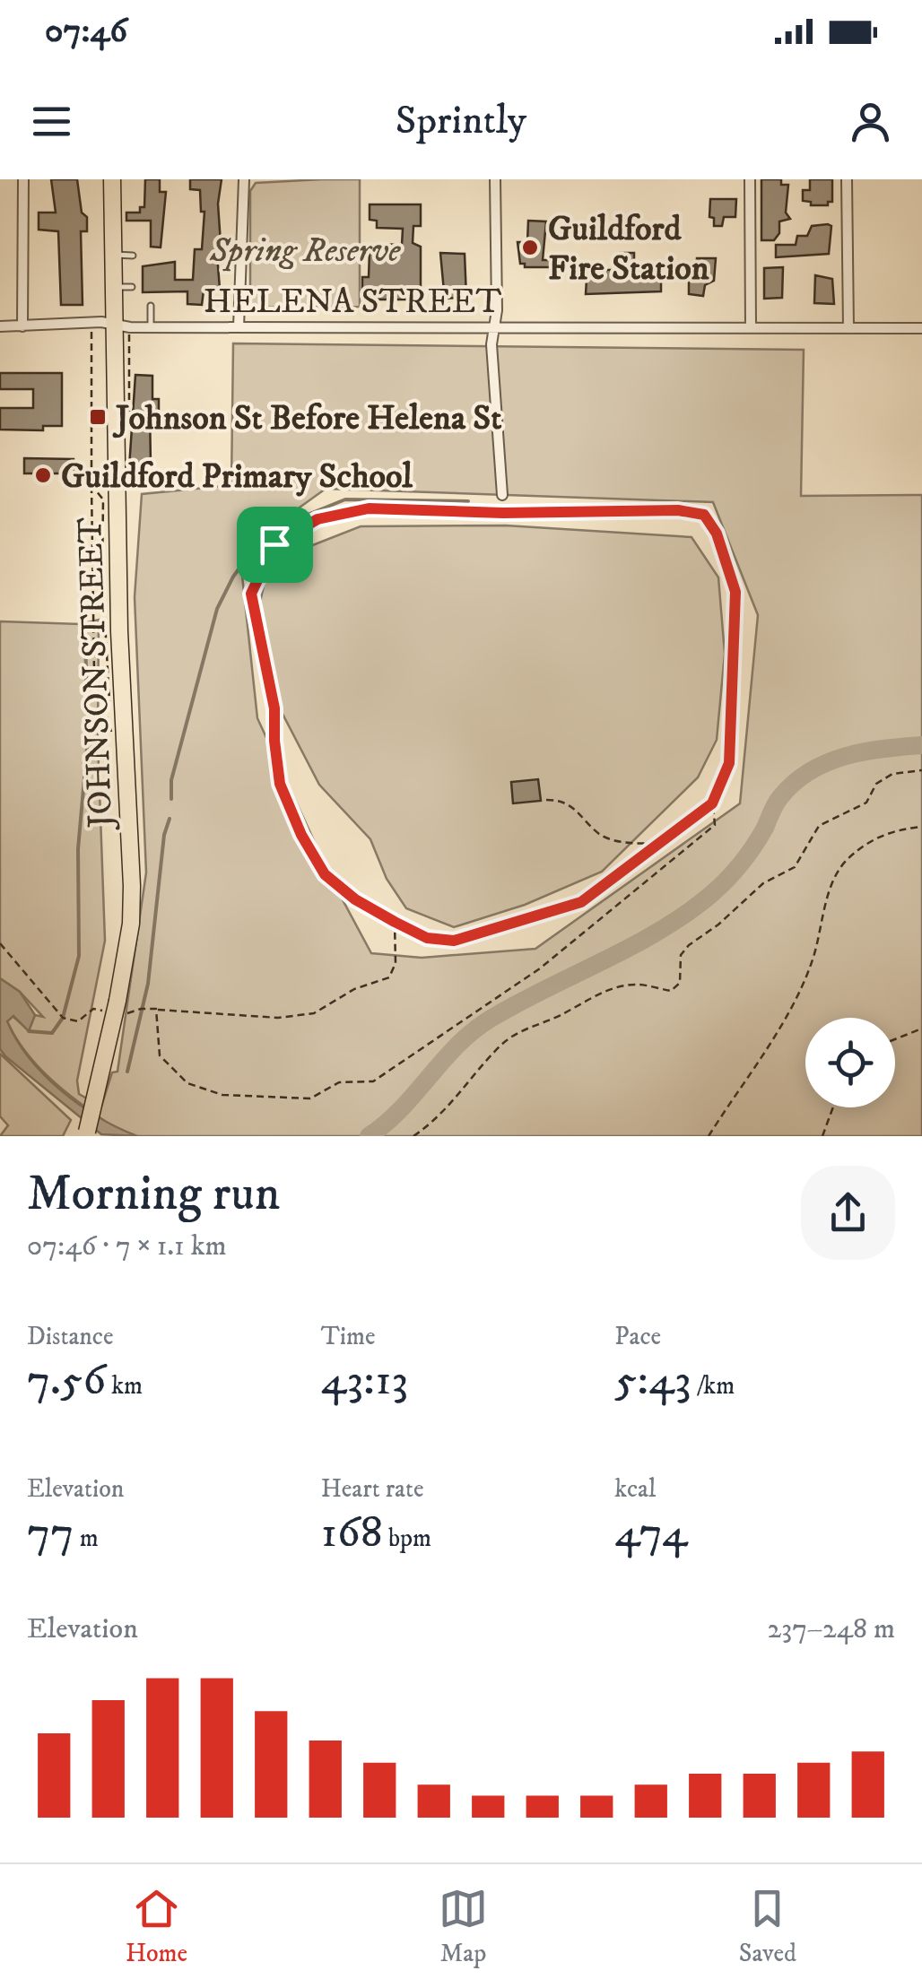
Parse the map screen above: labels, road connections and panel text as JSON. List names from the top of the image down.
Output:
{
  "streets": {
    "highway": ["JOHNSON STREET"],
    "street": ["HELENA STREET"]
  },
  "crossings": [
    ["HELENA STREET", "JOHNSON STREET"]
  ],
  "parks": ["Spring Reserve"],
  "places": {
    "other": ["Guildford Fire Station", "Guildford Primary School"],
    "transit": ["Johnson St Before Helena St"]
  },
  "page": {
    "status": "07:46",
    "header": "Sprintly",
    "heading": ["Morning run", "07:46 · 7 × 1.1 km"],
    "stats": [
      ["Distance", "7.56 km"],
      ["Time", "43:13"],
      ["Pace", "5:43 /km"],
      ["Elevation", "77 m"],
      ["Heart rate", "168 bpm"],
      ["kcal", "474"]
    ],
    "chart": ["Elevation", "237–248 m"],
    "tabs": ["Home", "Map", "Saved"]
  }
}
